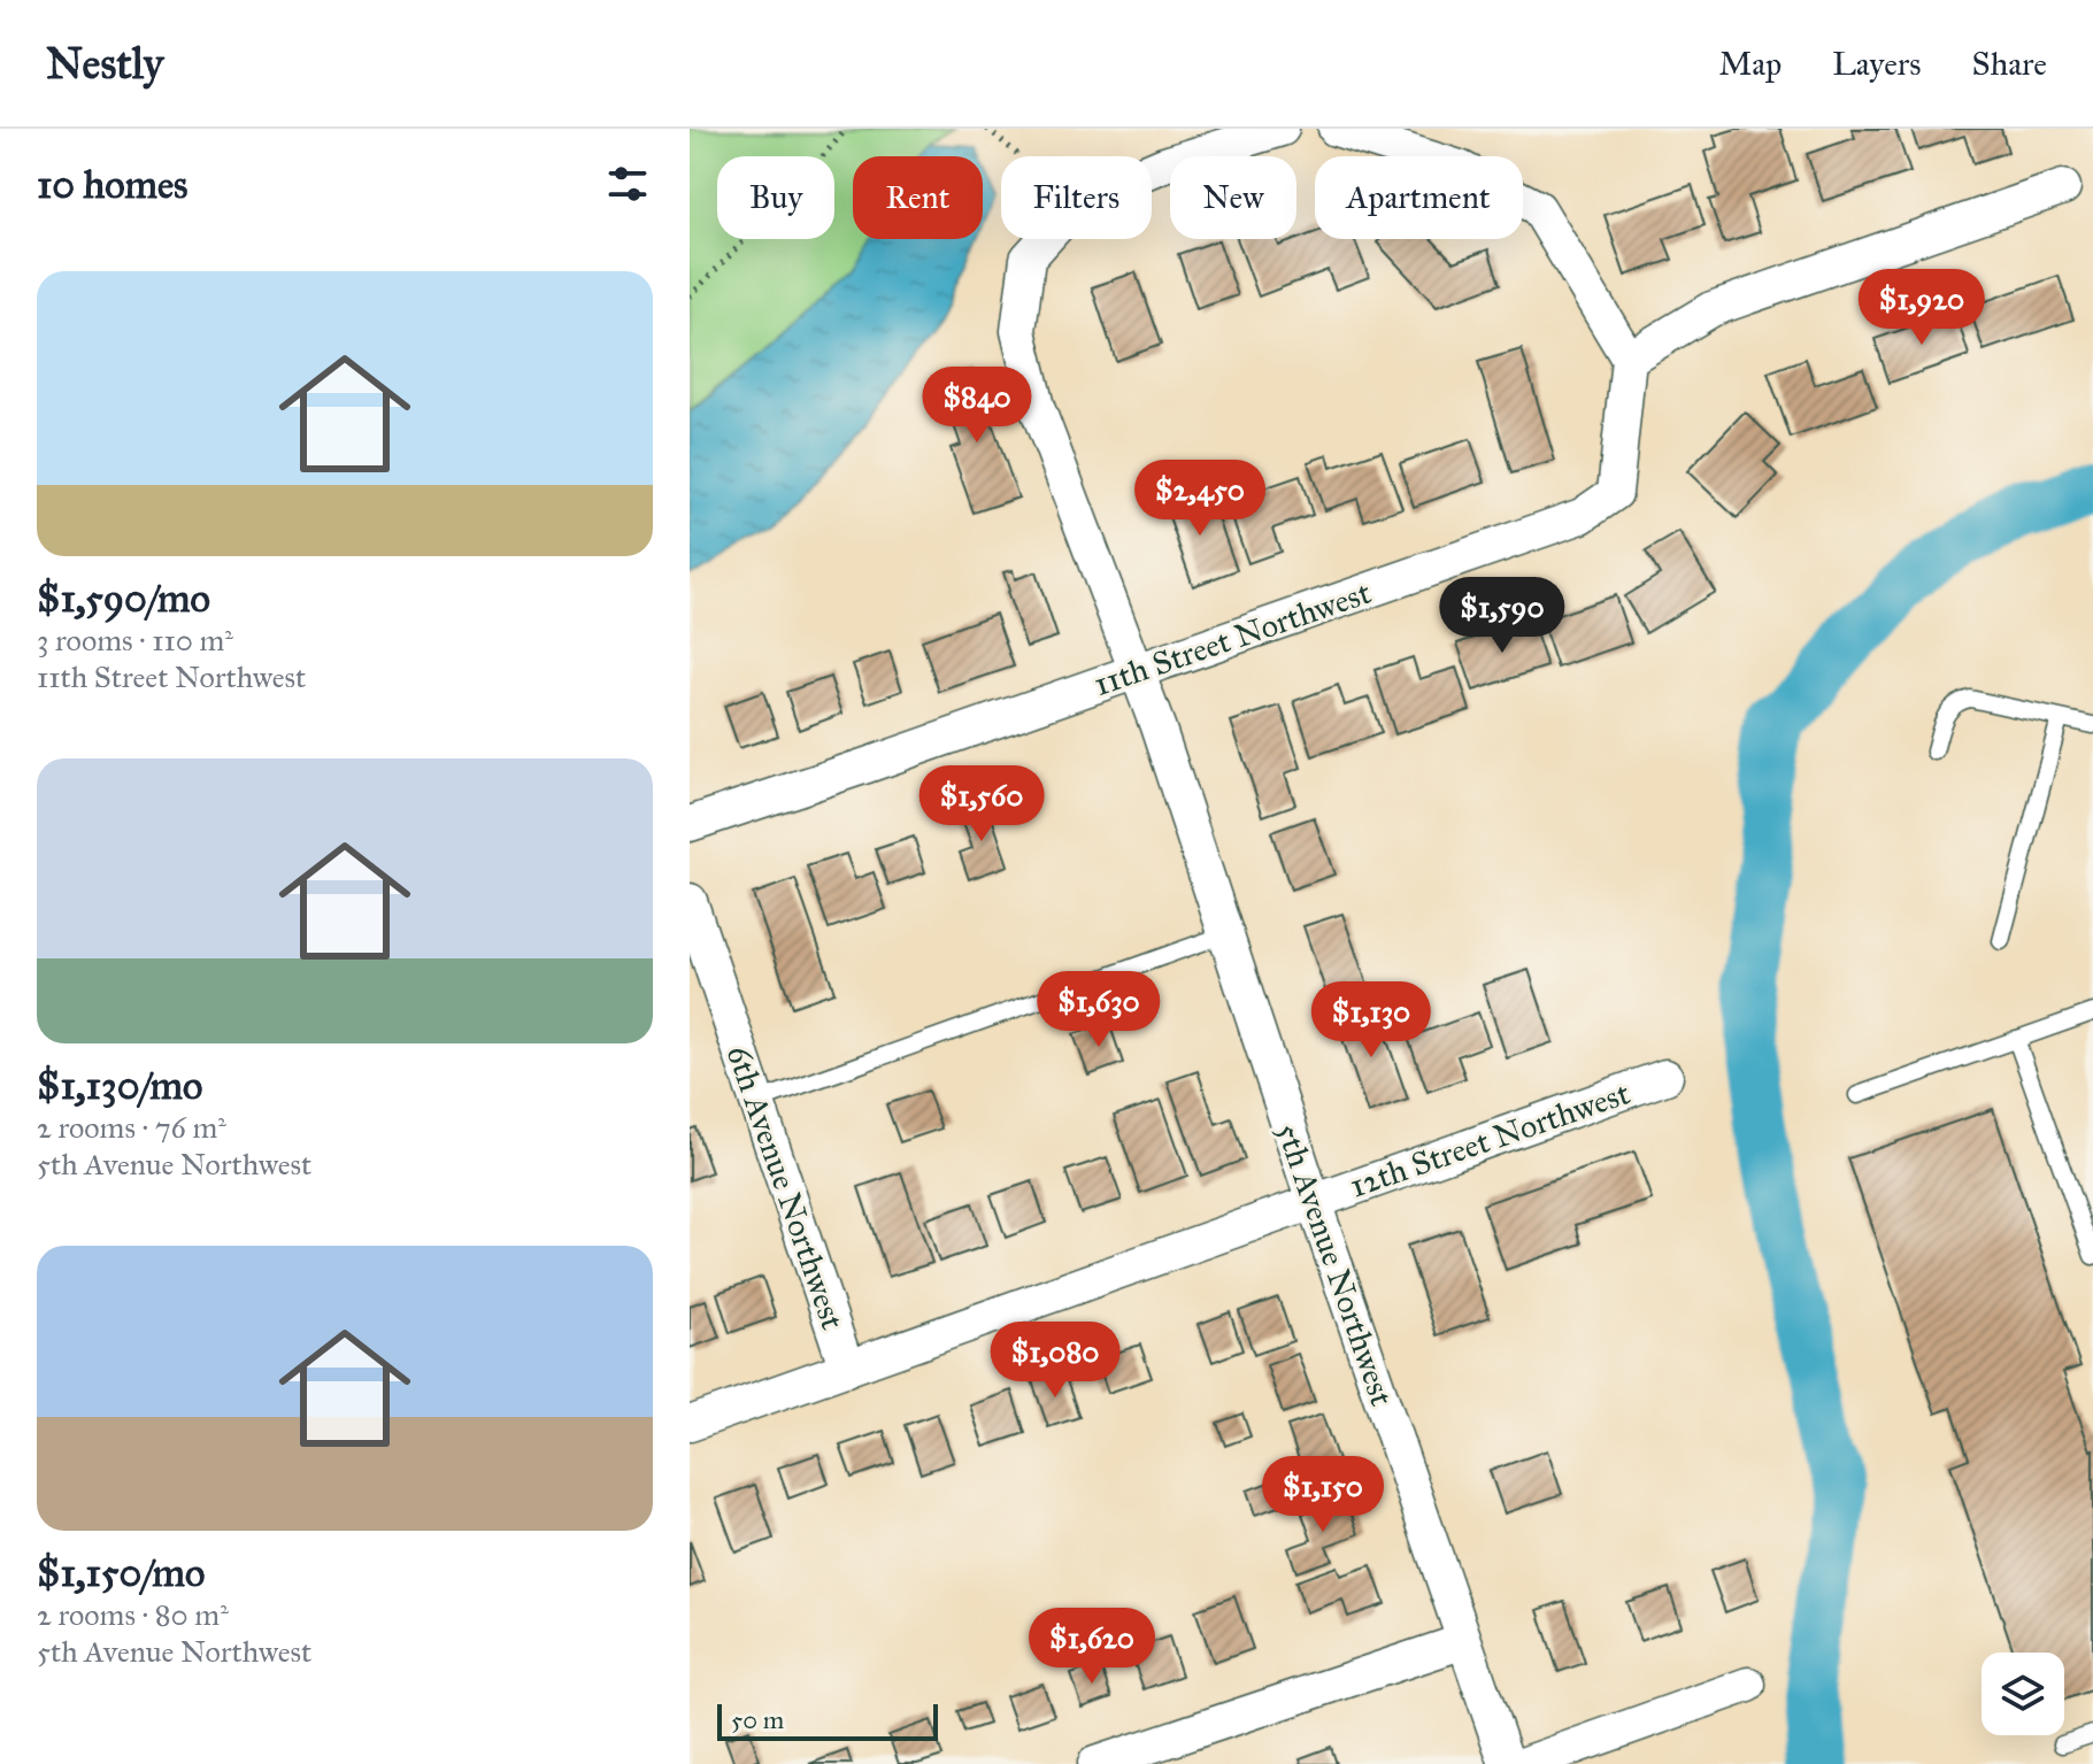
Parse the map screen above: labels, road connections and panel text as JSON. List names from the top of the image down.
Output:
{
  "streets": {
    "street": [
      "11th Street Northwest",
      "12th Street Northwest",
      "6th Avenue Northwest",
      "5th Avenue Northwest"
    ]
  },
  "crossings": [
    ["11th Street Northwest", "5th Avenue Northwest"],
    ["12th Street Northwest", "6th Avenue Northwest"],
    ["12th Street Northwest", "5th Avenue Northwest"]
  ],
  "scale_bar": "50 m",
  "page": {
    "header": "Nestly",
    "nav": ["Map", "Layers", "Share"],
    "heading": "10 homes",
    "chip": [
      "Buy",
      "Rent",
      "Filters",
      "New",
      "Apartment"
    ],
    "list": [
      {
        "name": "$1,590/mo",
        "note": "3 rooms · 110 m² · 11th Street Northwest"
      },
      {
        "name": "$1,130/mo",
        "note": "2 rooms · 76 m² · 5th Avenue Northwest"
      },
      {
        "name": "$1,150/mo",
        "note": "2 rooms · 80 m² · 5th Avenue Northwest"
      }
    ],
    "price": [
      "$1,920",
      "$840",
      "$2,450",
      "$1,590",
      "$1,560",
      "$1,630",
      "$1,130",
      "$1,080",
      "$1,150",
      "$1,620"
    ],
    "scale": "50 m"
  }
}
